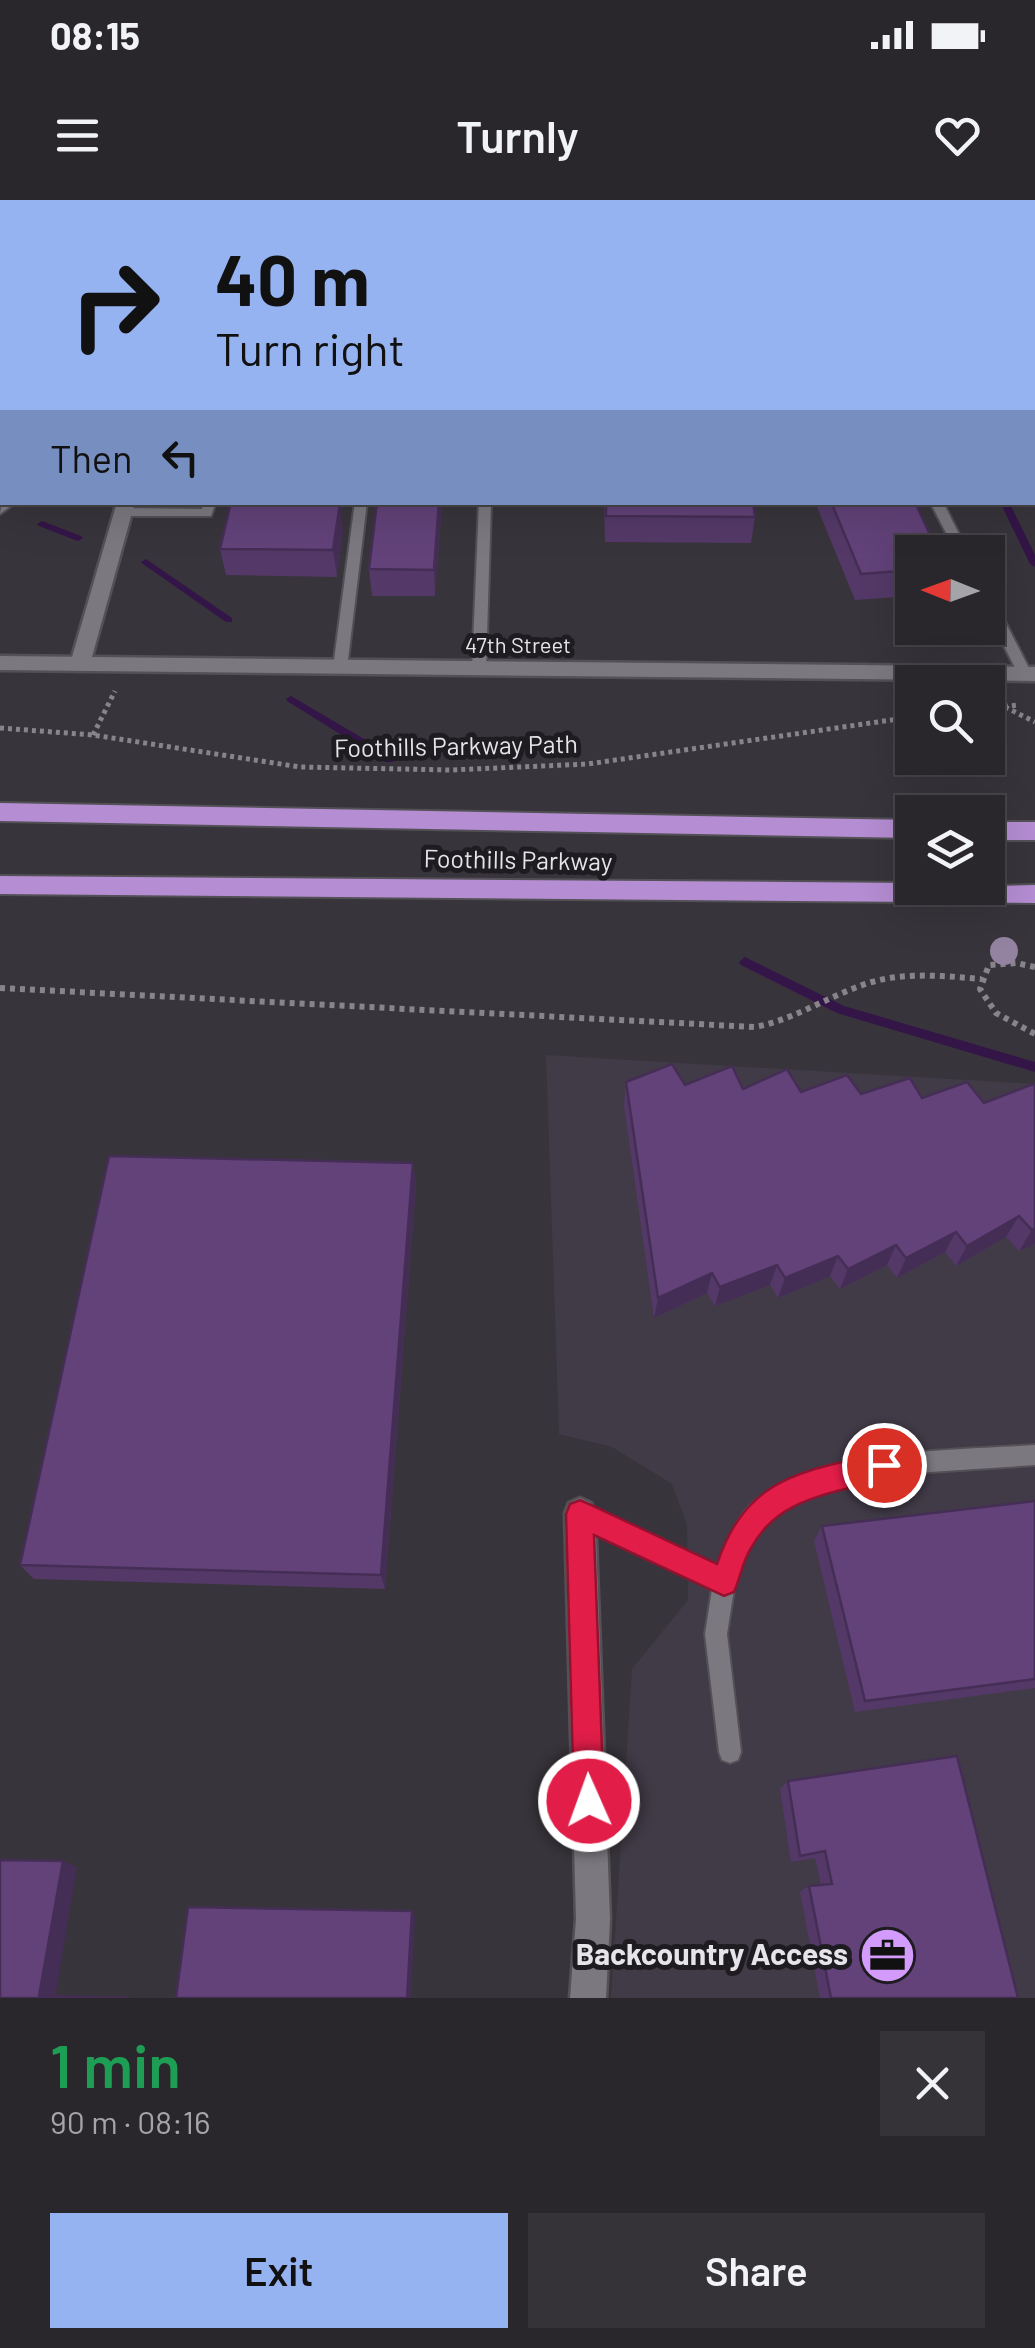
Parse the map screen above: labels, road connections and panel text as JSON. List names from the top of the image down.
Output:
{
  "streets": {
    "highway": ["Foothills Parkway"],
    "street": ["47th Street"],
    "path": ["Foothills Parkway Path"]
  },
  "places": {
    "office": ["Backcountry Access"]
  },
  "north": "left",
  "page": {
    "status": "08:15",
    "header": "Turnly",
    "turn": ["40 m", "Turn right"],
    "then": "Then",
    "heading": ["1 min", "90 m · 08:16"],
    "buttons": ["Exit", "Share"]
  }
}
